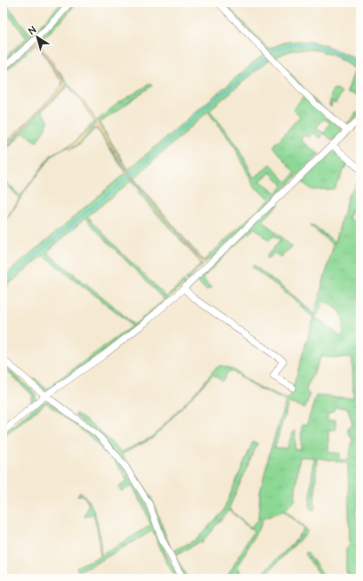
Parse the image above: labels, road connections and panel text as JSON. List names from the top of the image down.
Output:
{
  "north": "top left"
}
